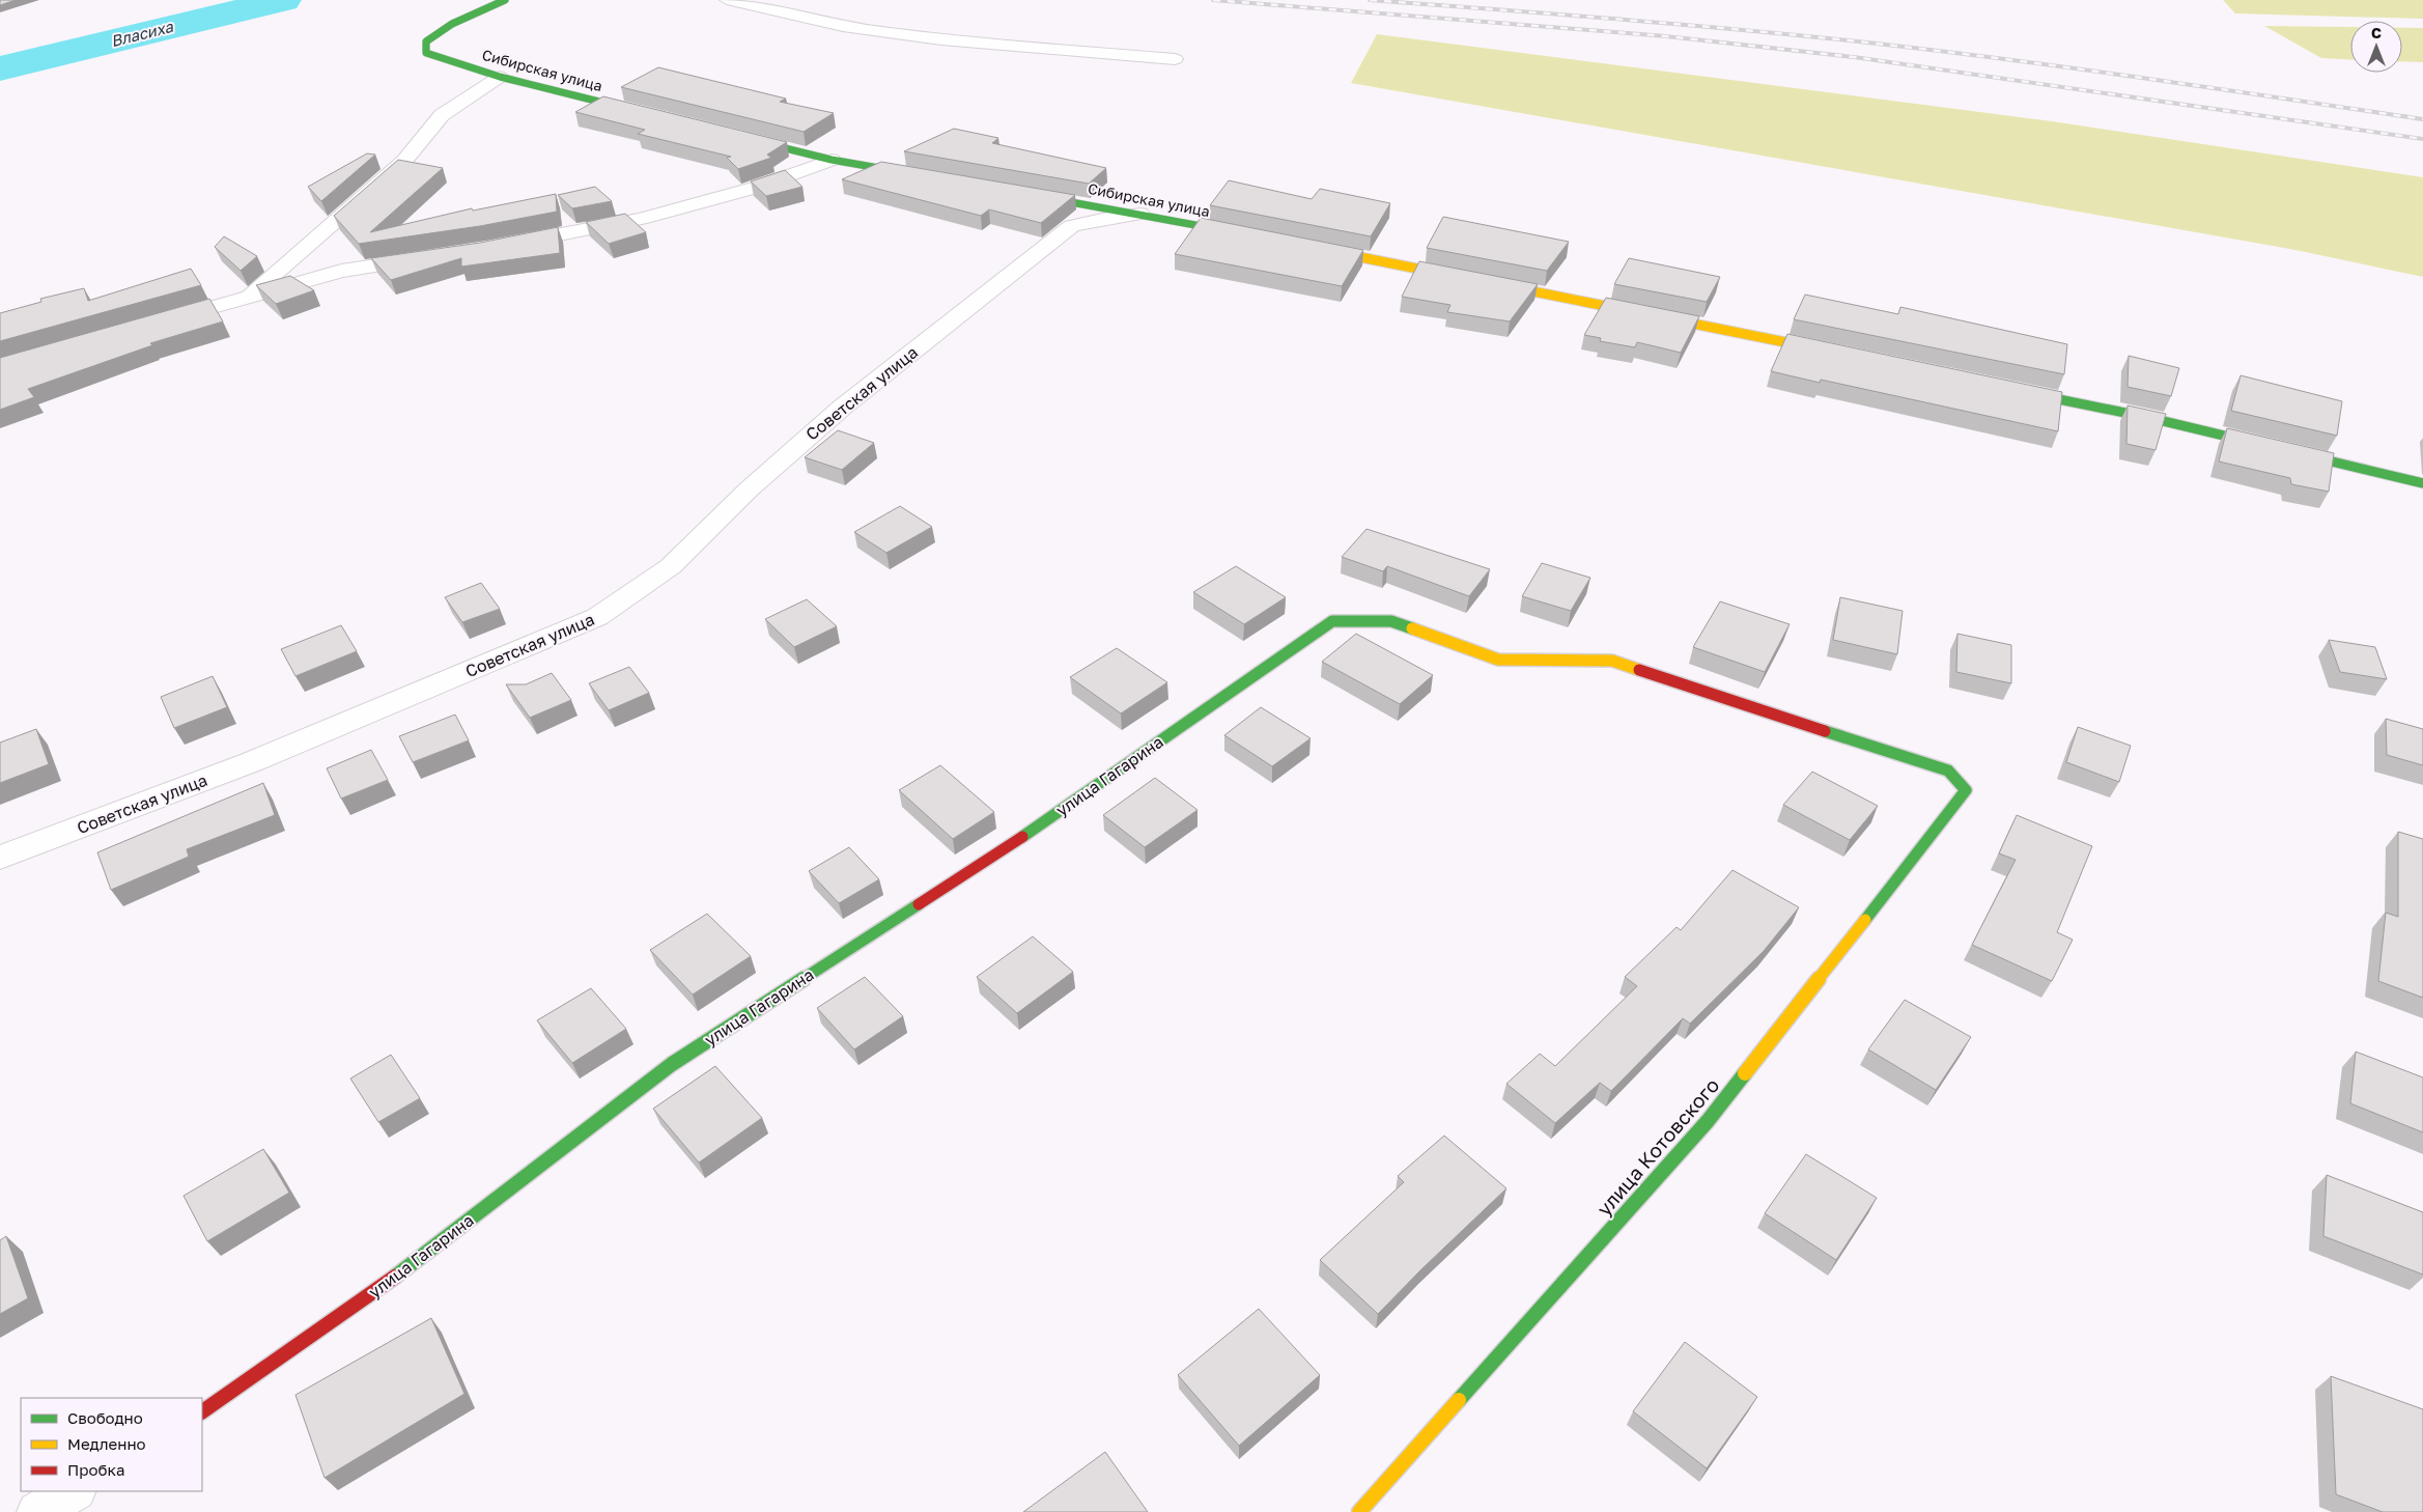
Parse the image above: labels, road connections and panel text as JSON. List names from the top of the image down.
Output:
{
  "streets": {
    "street": [
      "Сибирская улица",
      "Советская улица",
      "улица Гагарина",
      "улица Котовского"
    ]
  },
  "crossings": [
    ["Сибирская улица", "Советская улица"],
    ["улица Гагарина", "улица Котовского"]
  ],
  "water": ["Власиха"],
  "legend": ["Свободно", "Медленно", "Пробка"],
  "north": "top"
}
